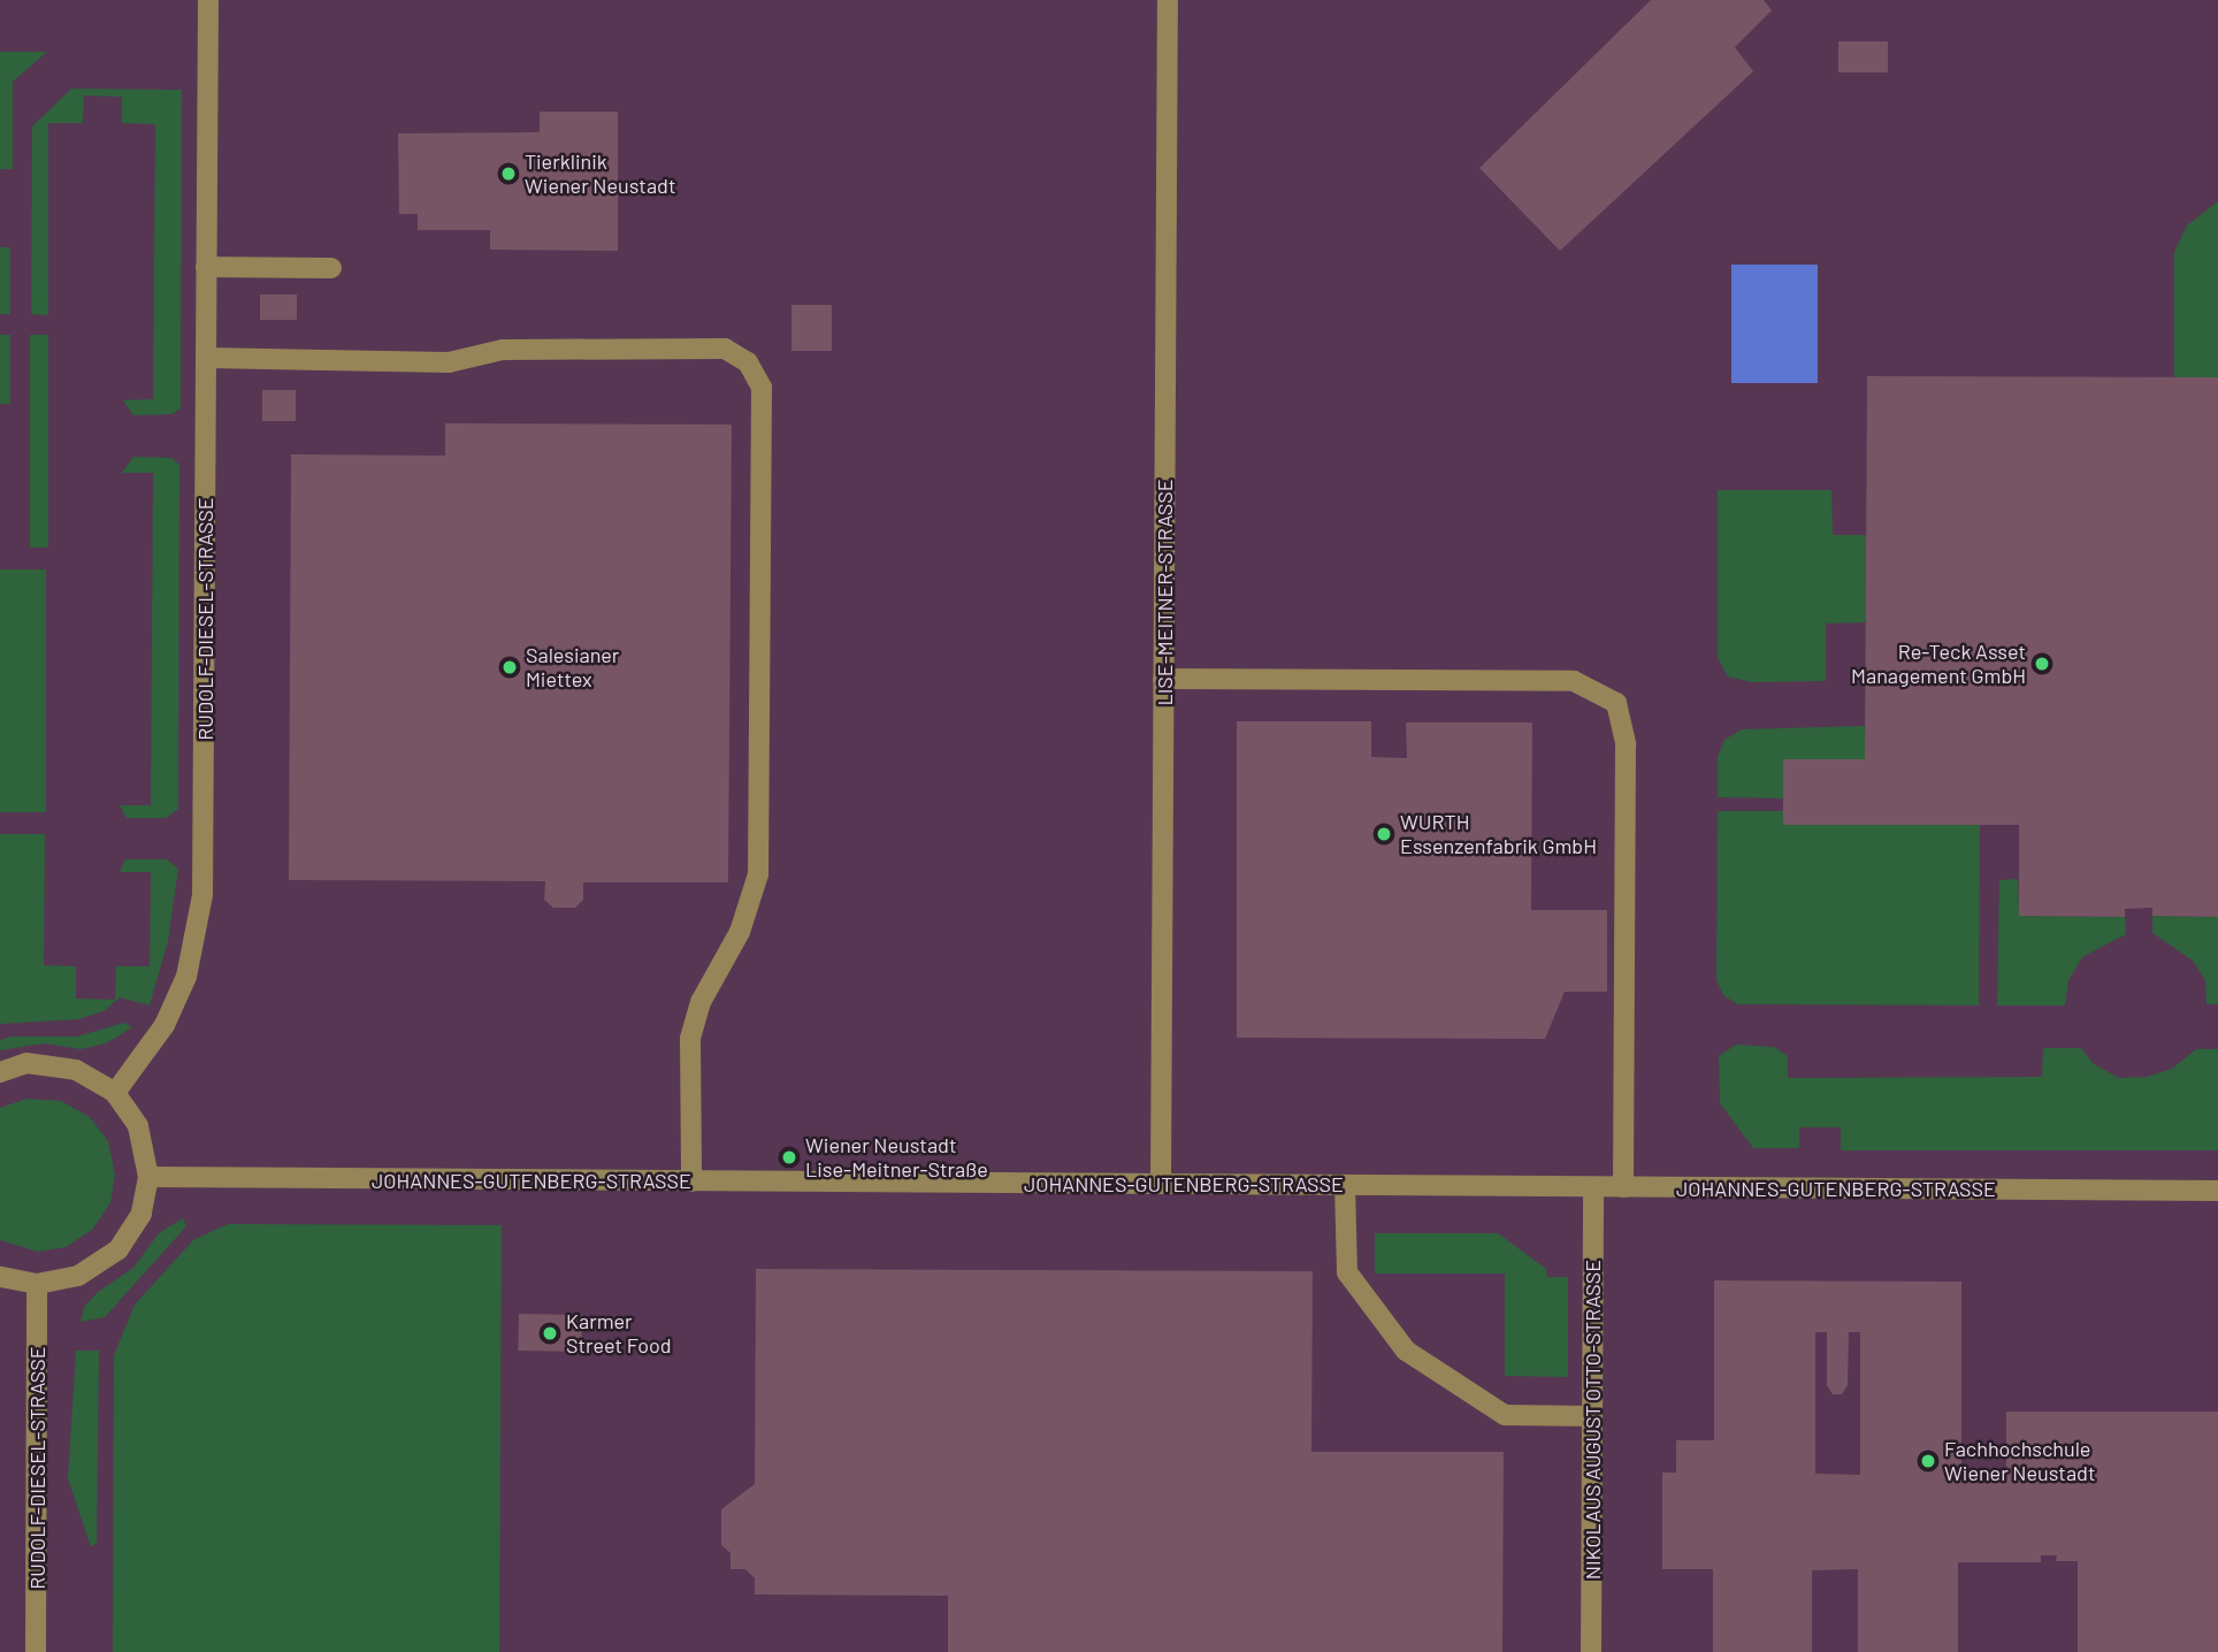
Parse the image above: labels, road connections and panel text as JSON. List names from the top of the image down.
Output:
{
  "streets": {
    "street": [
      "LISE-MEITNER-STRASSE",
      "RUDOLF-DIESEL-STRASSE",
      "JOHANNES-GUTENBERG-STRASSE",
      "NIKOLAUS AUGUST OTTO-STRASSE"
    ]
  },
  "crossings": [
    ["LISE-MEITNER-STRASSE", "JOHANNES-GUTENBERG-STRASSE"],
    ["JOHANNES-GUTENBERG-STRASSE", "NIKOLAUS AUGUST OTTO-STRASSE"]
  ],
  "places": [
    "Tierklinik Wiener Neustadt",
    "Re-Teck Asset Management GmbH",
    "Salesianer Miettex",
    "WURTH Essenzenfabrik GmbH",
    "Wiener Neustadt Lise-Meitner-Straße",
    "Karmer Street Food",
    "Fachhochschule Wiener Neustadt"
  ]
}
